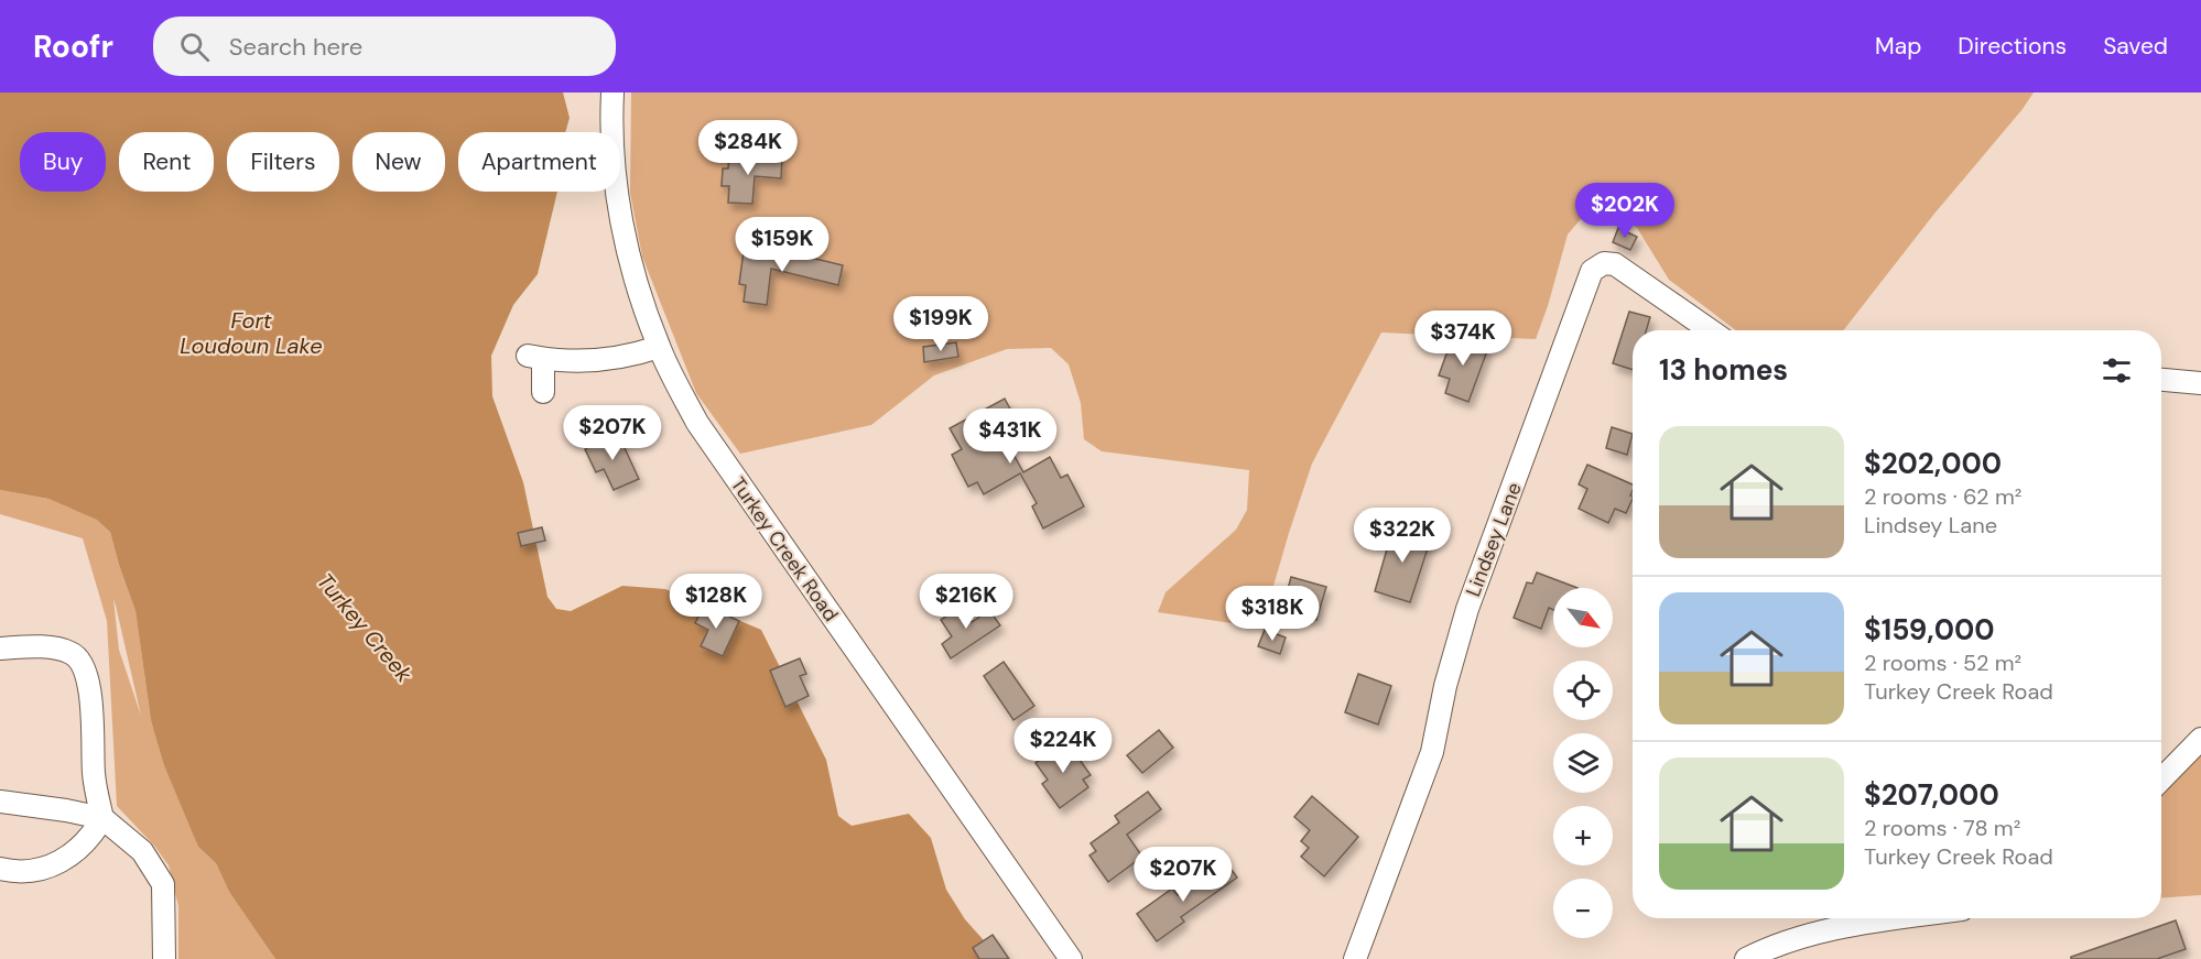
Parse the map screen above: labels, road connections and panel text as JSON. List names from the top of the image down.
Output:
{
  "streets": {
    "street": ["Lindsey Lane", "Turkey Creek Road"]
  },
  "water": ["Fort Loudoun Lake", "Turkey Creek"],
  "north": "bottom right",
  "page": {
    "header": "Roofr",
    "search": "Search here",
    "nav": ["Map", "Directions", "Saved"],
    "price": [
      "$284K",
      "$202K",
      "$159K",
      "$199K",
      "$374K",
      "$207K",
      "$431K",
      "$322K",
      "$128K",
      "$216K",
      "$318K",
      "$224K",
      "$207K"
    ],
    "chip": [
      "Buy",
      "Rent",
      "Filters",
      "New",
      "Apartment"
    ],
    "heading": "13 homes",
    "list": [
      {
        "name": "$202,000",
        "note": "2 rooms · 62 m² · Lindsey Lane"
      },
      {
        "name": "$159,000",
        "note": "2 rooms · 52 m² · Turkey Creek Road"
      },
      {
        "name": "$207,000",
        "note": "2 rooms · 78 m² · Turkey Creek Road"
      }
    ],
    "map_buttons": ["+", "−"]
  }
}
